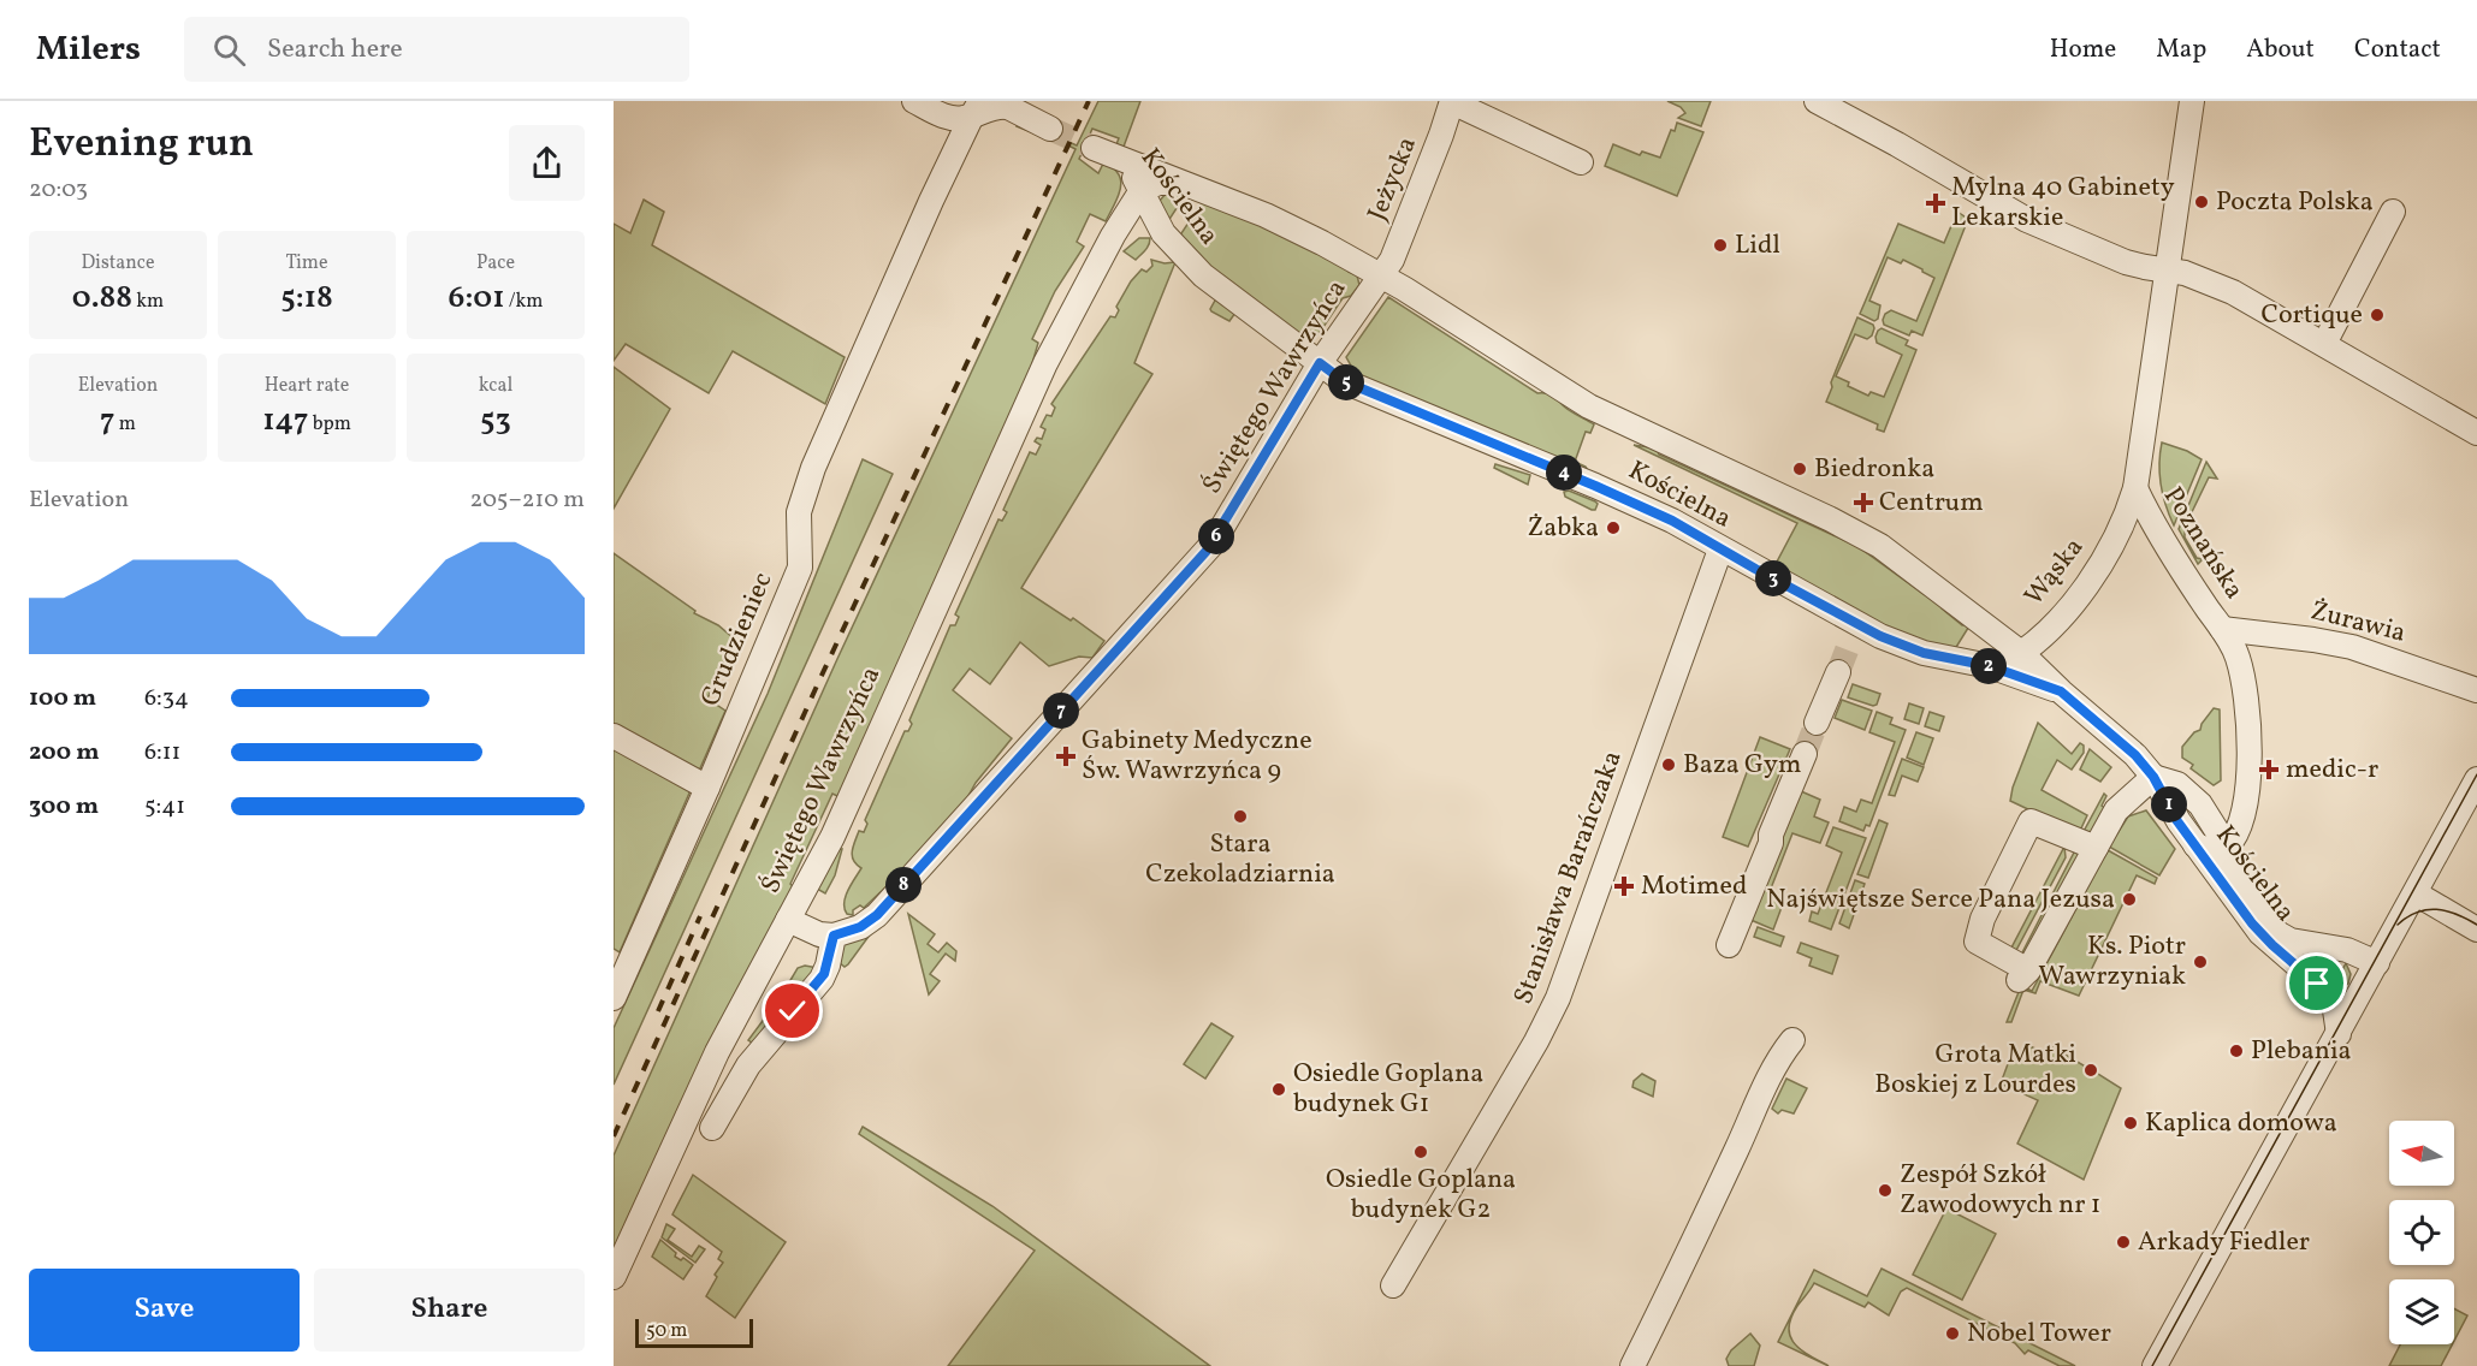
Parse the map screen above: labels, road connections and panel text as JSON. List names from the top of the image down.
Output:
{
  "streets": {
    "street": [
      "Jeżycka",
      "Kościelna",
      "Świętego Wawrzyńca",
      "Poznańska",
      "Wąska",
      "Żurawia",
      "Grudzieniec",
      "Stanisława Barańczaka"
    ]
  },
  "crossings": [
    ["Jeżycka", "Kościelna"],
    ["Jeżycka", "Świętego Wawrzyńca"],
    ["Kościelna", "Świętego Wawrzyńca"],
    ["Kościelna", "Poznańska"],
    ["Kościelna", "Wąska"],
    ["Kościelna", "Stanisława Barańczaka"],
    ["Poznańska", "Wąska"],
    ["Poznańska", "Żurawia"]
  ],
  "places": {
    "other": [
      "Poczta Polska",
      "Lidl",
      "Cortique",
      "Biedronka",
      "Żabka",
      "Baza Gym",
      "Stara Czekoladziarnia",
      "Najświętsze Serce Pana Jezusa",
      "Ks. Piotr Wawrzyniak",
      "Plebania",
      "Grota Matki Boskiej z Lourdes",
      "Osiedle Goplana budynek G1",
      "Kaplica domowa",
      "Osiedle Goplana budynek G2",
      "Zespół Szkół Zawodowych nr 1",
      "Arkady Fiedler",
      "Nobel Tower"
    ],
    "health": [
      "Mylna 40 Gabinety Lekarskie",
      "Centrum",
      "Gabinety Medyczne Św. Wawrzyńca 9",
      "medic-r",
      "Motimed"
    ]
  },
  "scale_bar": "50 m",
  "north": "left",
  "page": {
    "header": "Milers",
    "search": "Search here",
    "nav": [
      "Home",
      "Map",
      "About",
      "Contact"
    ],
    "heading": ["Evening run", "20:03"],
    "stats": [
      ["Distance", "0.88 km"],
      ["Time", "5:18"],
      ["Pace", "6:01 /km"],
      ["Elevation", "7 m"],
      ["Heart rate", "147 bpm"],
      ["kcal", "53"]
    ],
    "pins": [
      "5",
      "4",
      "6",
      "3",
      "2",
      "7",
      "1",
      "8"
    ],
    "chart": ["Elevation", "205–210 m"],
    "list": [
      {
        "name": "100 m",
        "note": "6:34"
      },
      {
        "name": "200 m",
        "note": "6:11"
      },
      {
        "name": "300 m",
        "note": "5:41"
      }
    ],
    "buttons": ["Save", "Share"],
    "scale": "50 m"
  }
}
